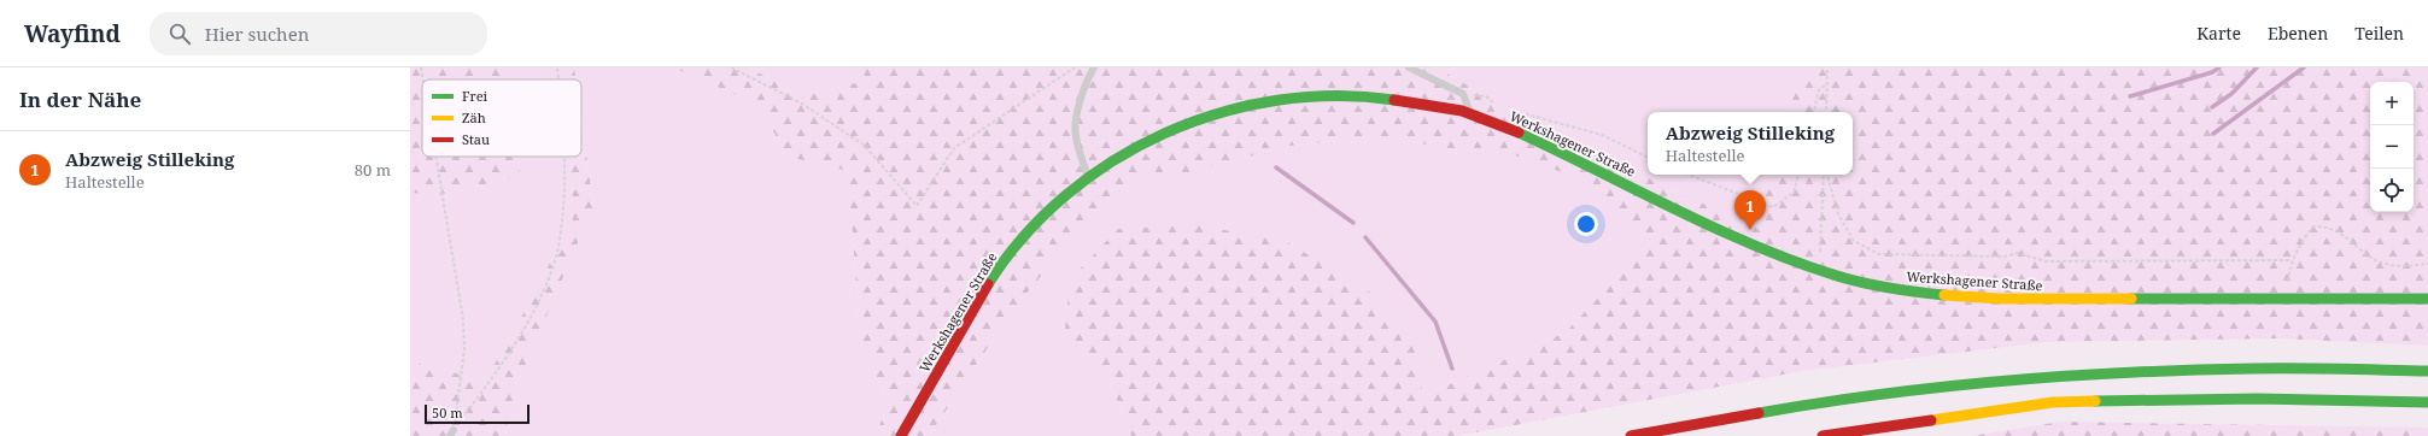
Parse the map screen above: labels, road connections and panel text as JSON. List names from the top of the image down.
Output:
{
  "streets": {
    "main road": ["Werkshagener Straße"]
  },
  "legend": ["Frei", "Zäh", "Stau"],
  "scale_bar": "50 m",
  "page": {
    "header": "Wayfind",
    "search": "Hier suchen",
    "nav": ["Karte", "Ebenen", "Teilen"],
    "heading": "In der Nähe",
    "map_buttons": ["+", "−"],
    "popup": ["Abzweig Stilleking", "Haltestelle"],
    "list": [
      {
        "mark": "1",
        "name": "Abzweig Stilleking",
        "note": "Haltestelle",
        "value": "80 m"
      }
    ],
    "pins": "1",
    "scale": "50 m"
  }
}
